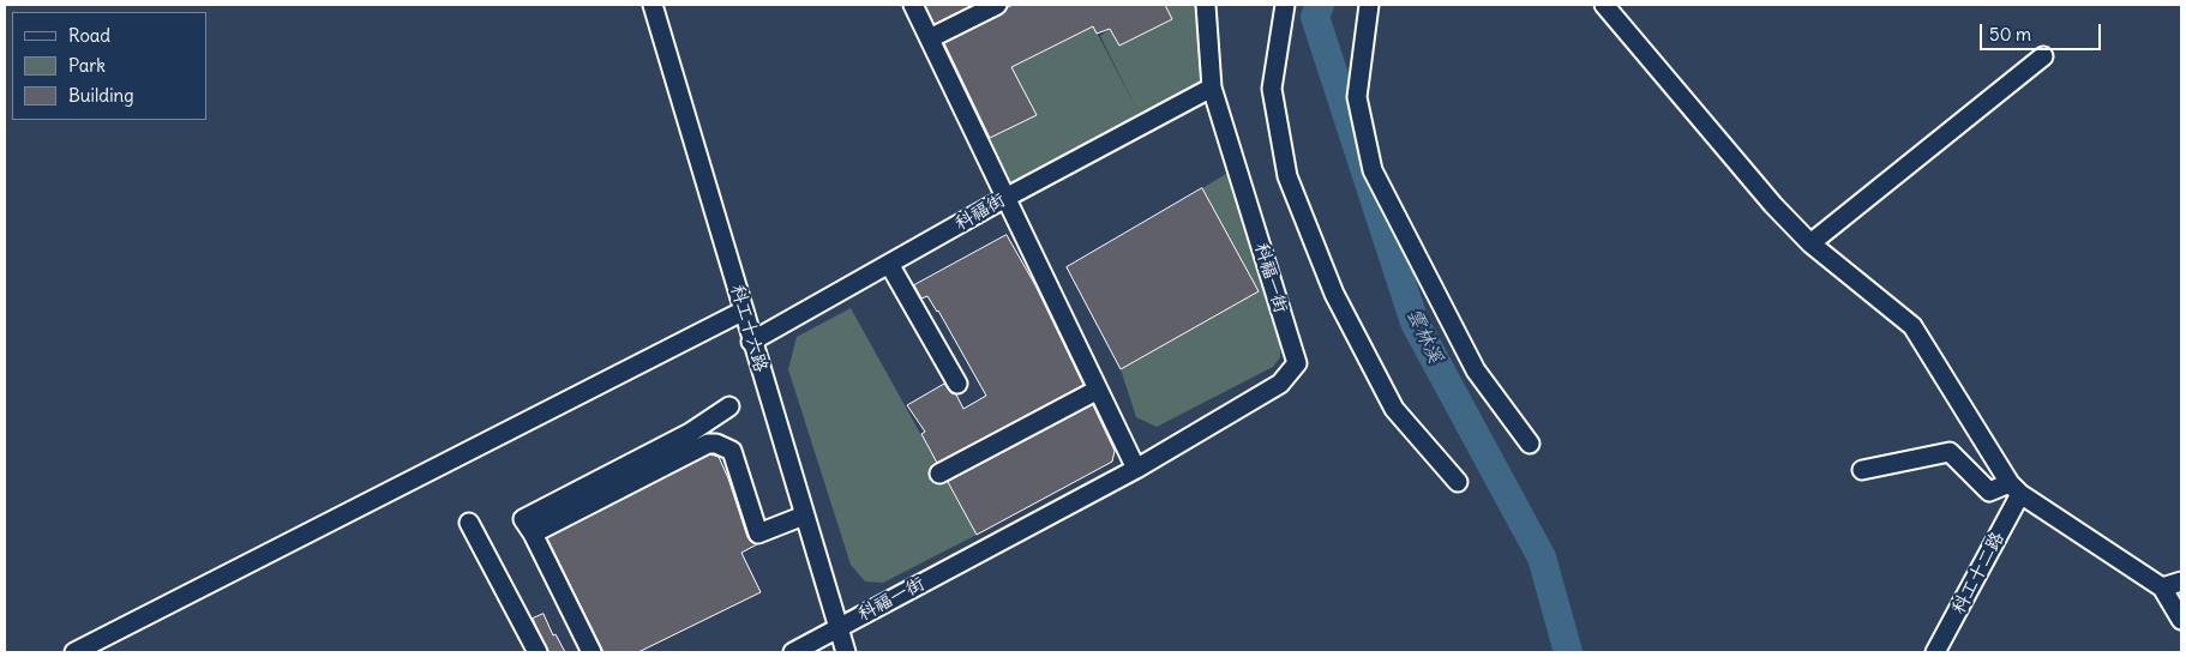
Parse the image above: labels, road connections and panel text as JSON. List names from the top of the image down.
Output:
{
  "streets": {
    "street": [
      "科福街",
      "科福一街",
      "科工十六路",
      "科工十二路"
    ]
  },
  "crossings": [
    ["科福街", "科福一街"],
    ["科福街", "科工十六路"],
    ["科福一街", "科工十六路"]
  ],
  "water": ["雲林溪"],
  "legend": ["Road", "Park", "Building"],
  "scale_bar": "50 m"
}
